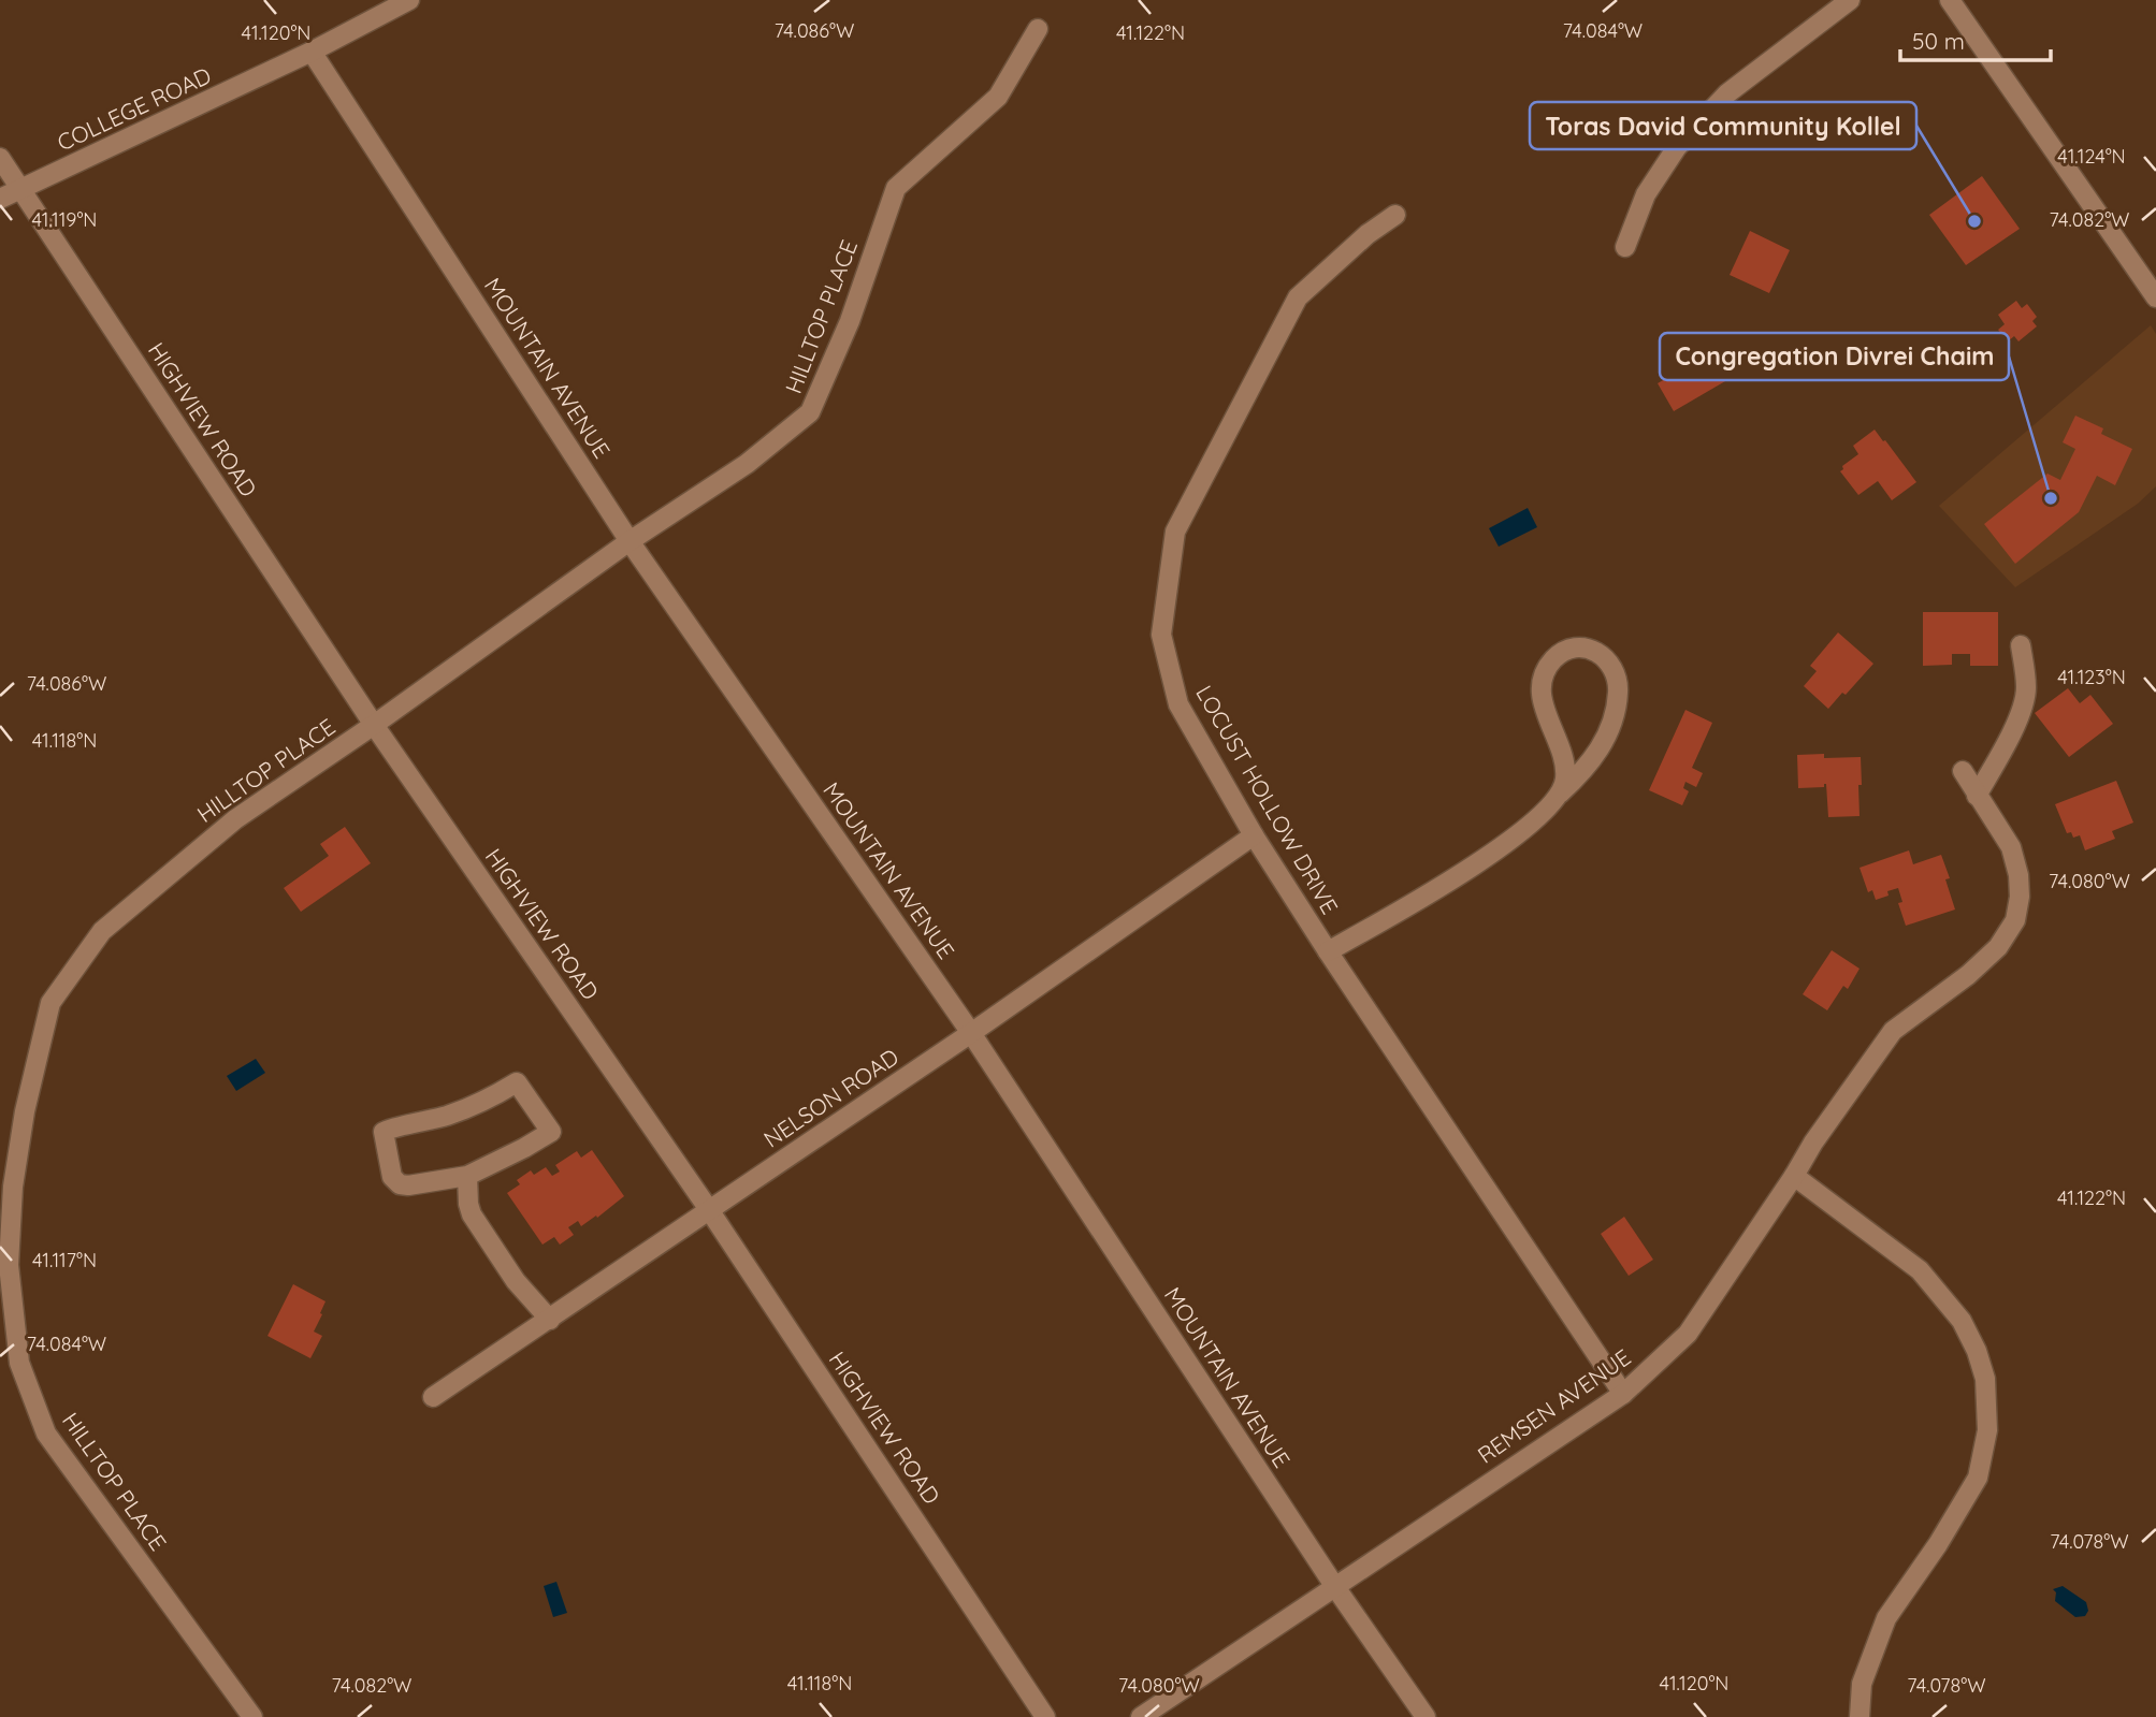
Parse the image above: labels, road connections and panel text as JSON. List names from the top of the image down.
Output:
{
  "streets": {
    "street": [
      "COLLEGE ROAD",
      "HILLTOP PLACE",
      "MOUNTAIN AVENUE",
      "HIGHVIEW ROAD",
      "LOCUST HOLLOW DRIVE",
      "NELSON ROAD",
      "REMSEN AVENUE"
    ]
  },
  "crossings": [
    ["COLLEGE ROAD", "MOUNTAIN AVENUE"],
    ["COLLEGE ROAD", "HIGHVIEW ROAD"],
    ["HILLTOP PLACE", "MOUNTAIN AVENUE"],
    ["HILLTOP PLACE", "HIGHVIEW ROAD"],
    ["MOUNTAIN AVENUE", "NELSON ROAD"],
    ["MOUNTAIN AVENUE", "REMSEN AVENUE"],
    ["HIGHVIEW ROAD", "NELSON ROAD"],
    ["LOCUST HOLLOW DRIVE", "NELSON ROAD"],
    ["LOCUST HOLLOW DRIVE", "REMSEN AVENUE"]
  ],
  "places": ["Toras David Community Kollel", "Congregation Divrei Chaim"],
  "scale_bar": "50 m",
  "coordinates": [
    "74.086°W",
    "74.084°W",
    "41.120°N",
    "41.122°N",
    "41.124°N",
    "41.119°N",
    "74.082°W",
    "41.123°N",
    "41.118°N",
    "74.080°W",
    "41.117°N",
    "74.078°W"
  ]
}
